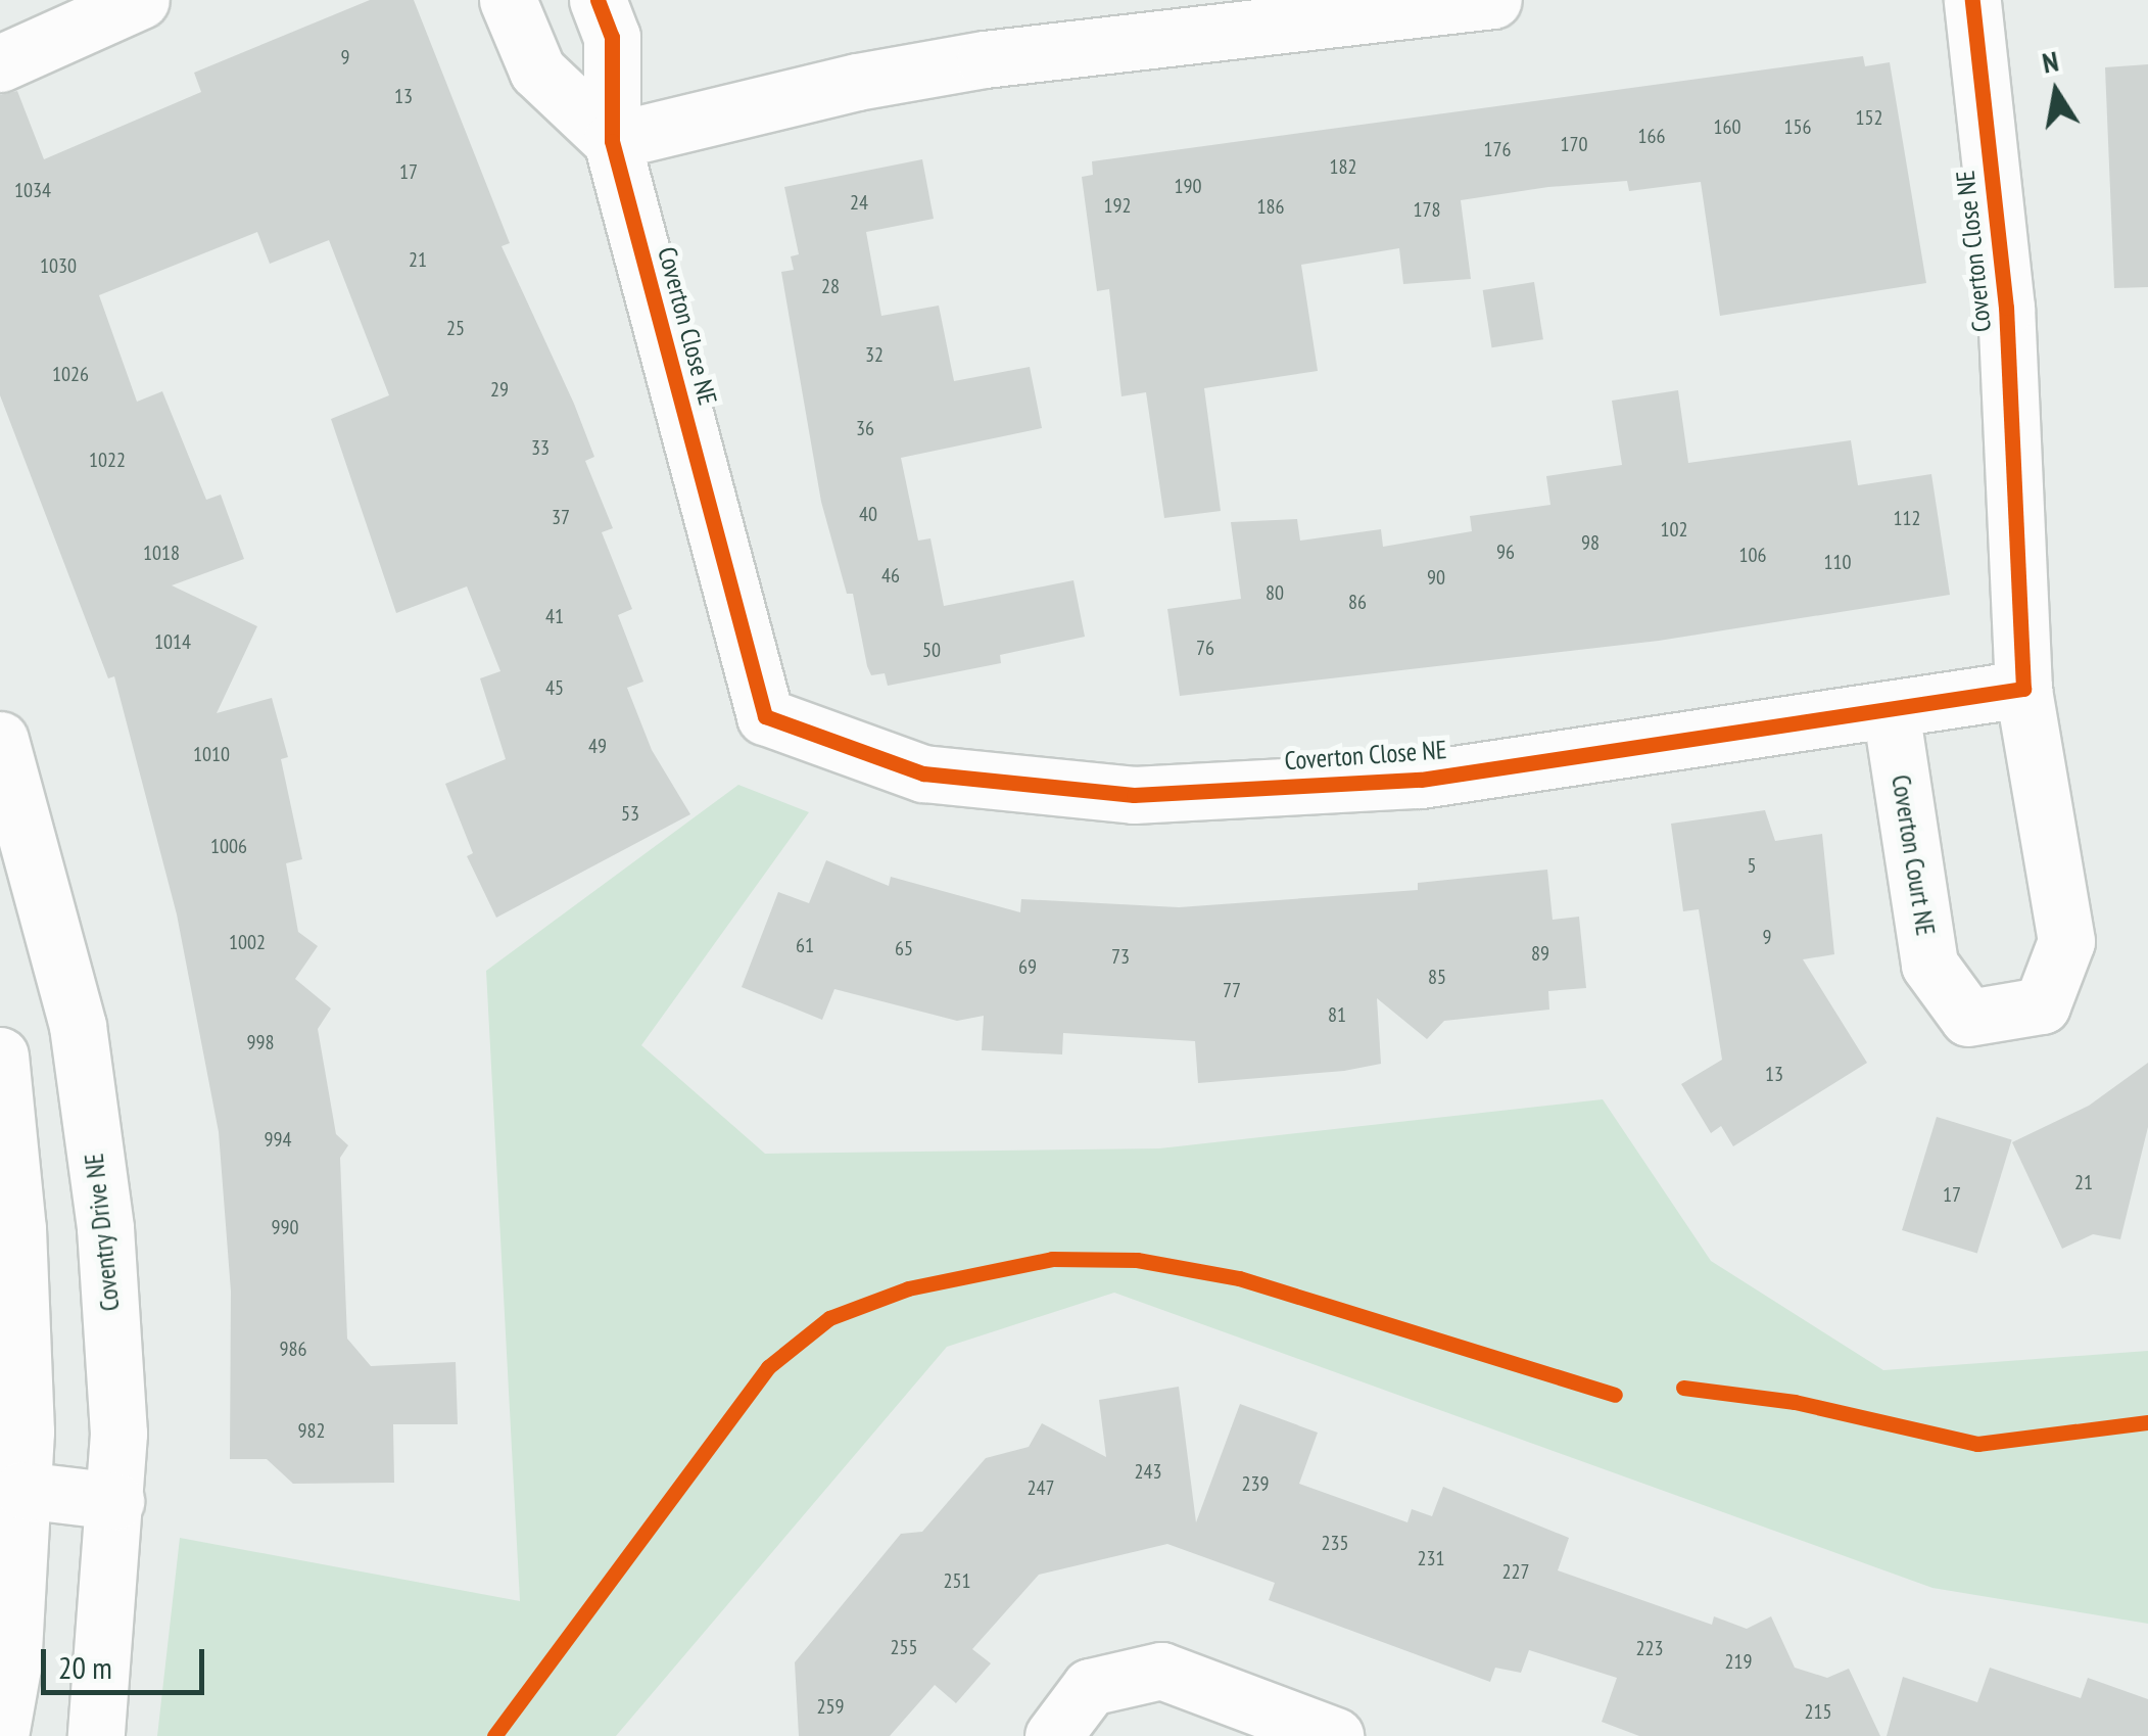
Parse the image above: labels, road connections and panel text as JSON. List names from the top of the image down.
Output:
{
  "streets": {
    "street": ["Coverton Close NE", "Coverton Court NE", "Coventry Drive NE"]
  },
  "crossings": [
    ["Coverton Close NE", "Coverton Court NE"]
  ],
  "house_numbers": [
    "9",
    "13",
    "152",
    "160",
    "156",
    "166",
    "170",
    "176",
    "182",
    "17",
    "190",
    "1034",
    "24",
    "192",
    "186",
    "178",
    "21",
    "1030",
    "28",
    "25",
    "32",
    "1026",
    "29",
    "36",
    "33",
    "1022",
    "40",
    "37",
    "112",
    "102",
    "98",
    "96",
    "1018",
    "106",
    "110",
    "46",
    "90",
    "80",
    "86",
    "41",
    "1014",
    "76",
    "50",
    "45",
    "49",
    "1010",
    "53",
    "1006",
    "5",
    "9",
    "1002",
    "61",
    "65",
    "89",
    "73",
    "69",
    "85",
    "77",
    "81",
    "998",
    "13",
    "994",
    "21",
    "17",
    "990",
    "986",
    "982",
    "243",
    "239",
    "247",
    "235",
    "231",
    "227",
    "251",
    "255",
    "223",
    "219",
    "259",
    "215"
  ],
  "scale_bar": "20 m",
  "north": "top"
}
